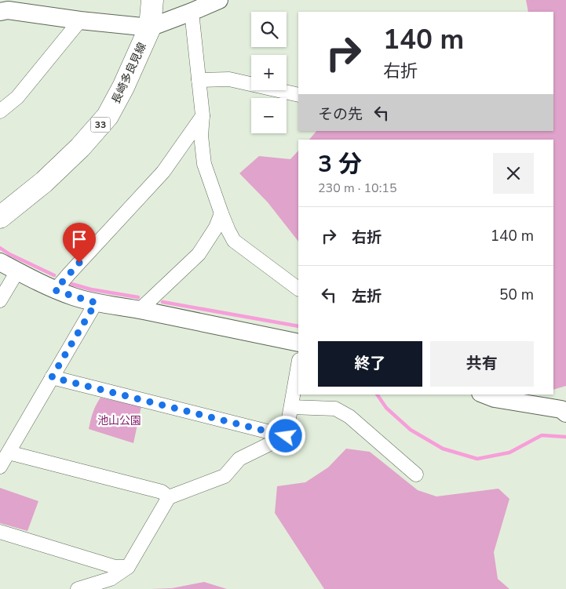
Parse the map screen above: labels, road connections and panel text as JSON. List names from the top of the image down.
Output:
{
  "streets": {
    "main road": ["長崎多良見線", "33"]
  },
  "parks": ["池山公園"],
  "page": {
    "map_buttons": ["+", "−"],
    "turn": ["140 m", "右折"],
    "then": "その先",
    "heading": ["3 分", "230 m · 10:15"],
    "list": [
      {
        "name": "右折",
        "value": "140 m"
      },
      {
        "name": "左折",
        "value": "50 m"
      }
    ],
    "buttons": ["終了", "共有"]
  }
}
